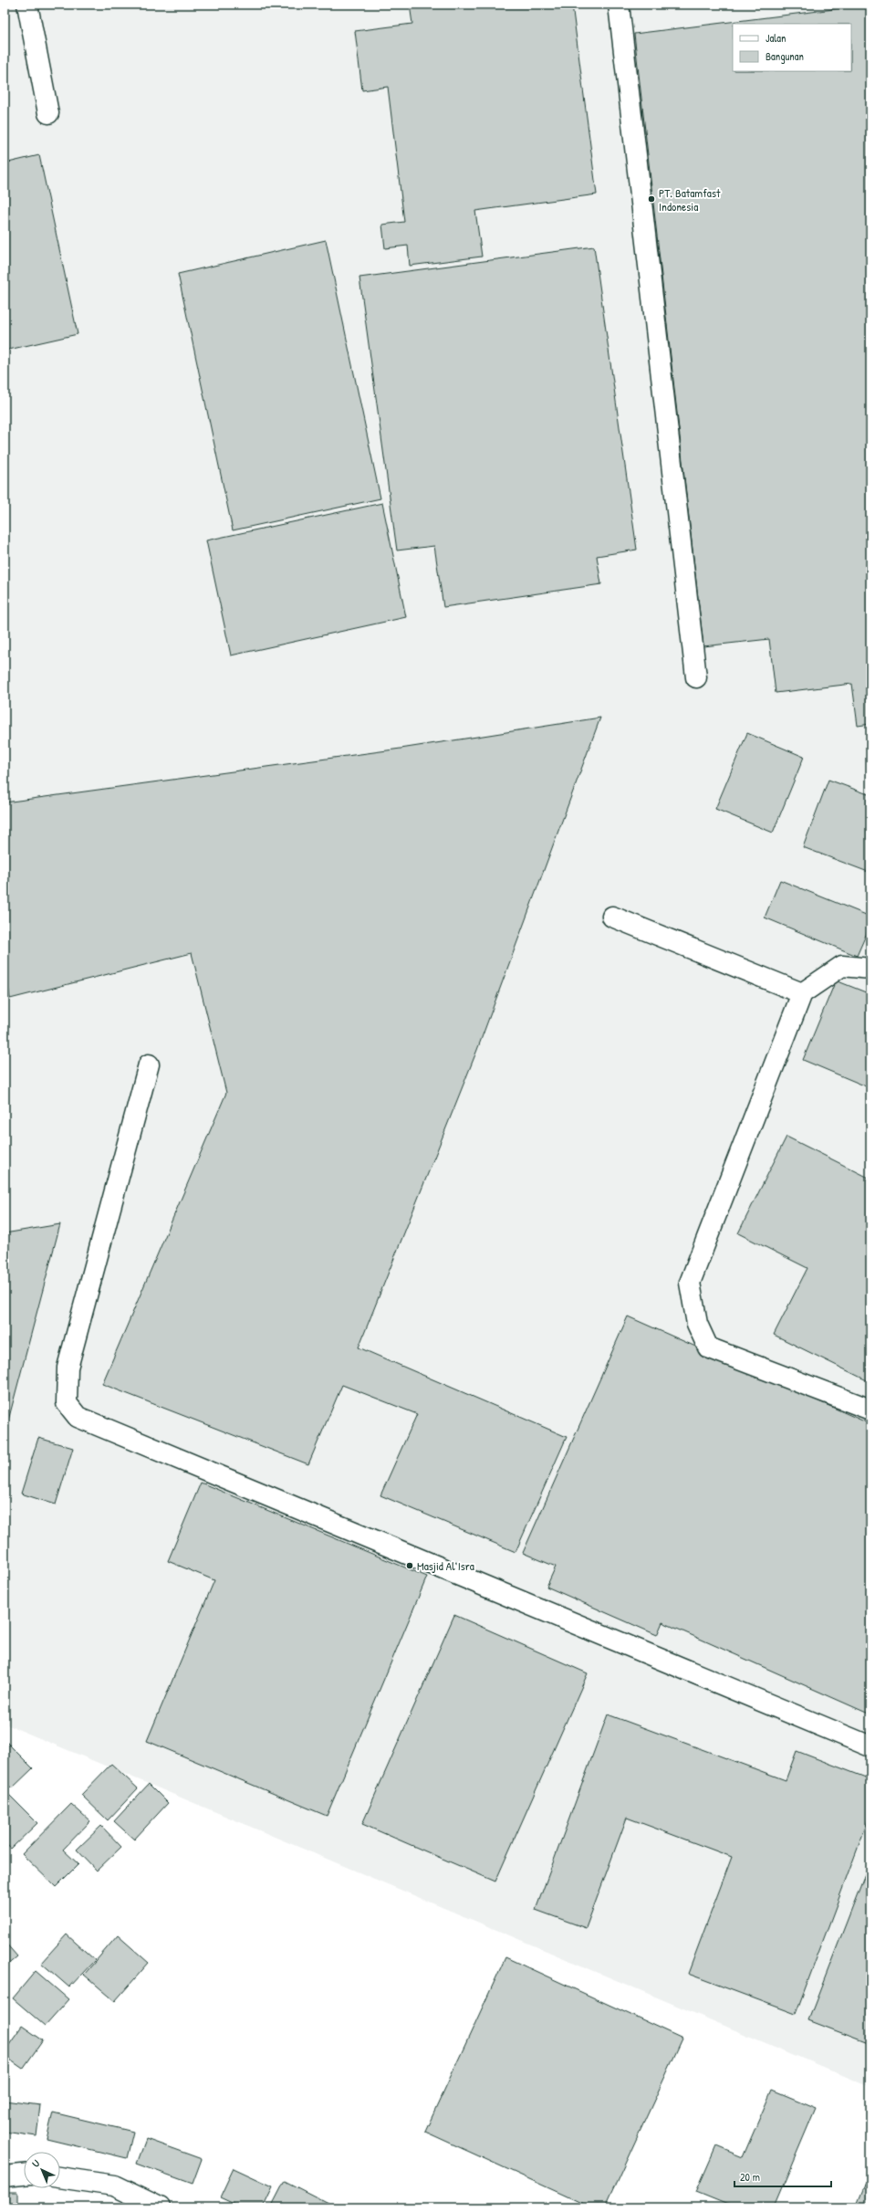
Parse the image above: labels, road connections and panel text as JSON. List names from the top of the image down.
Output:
{
  "places": ["PT. Batamfast Indonesia", "Masjid Al Isra"],
  "legend": ["Jalan", "Bangunan"],
  "scale_bar": "20 m",
  "north": "top left"
}
